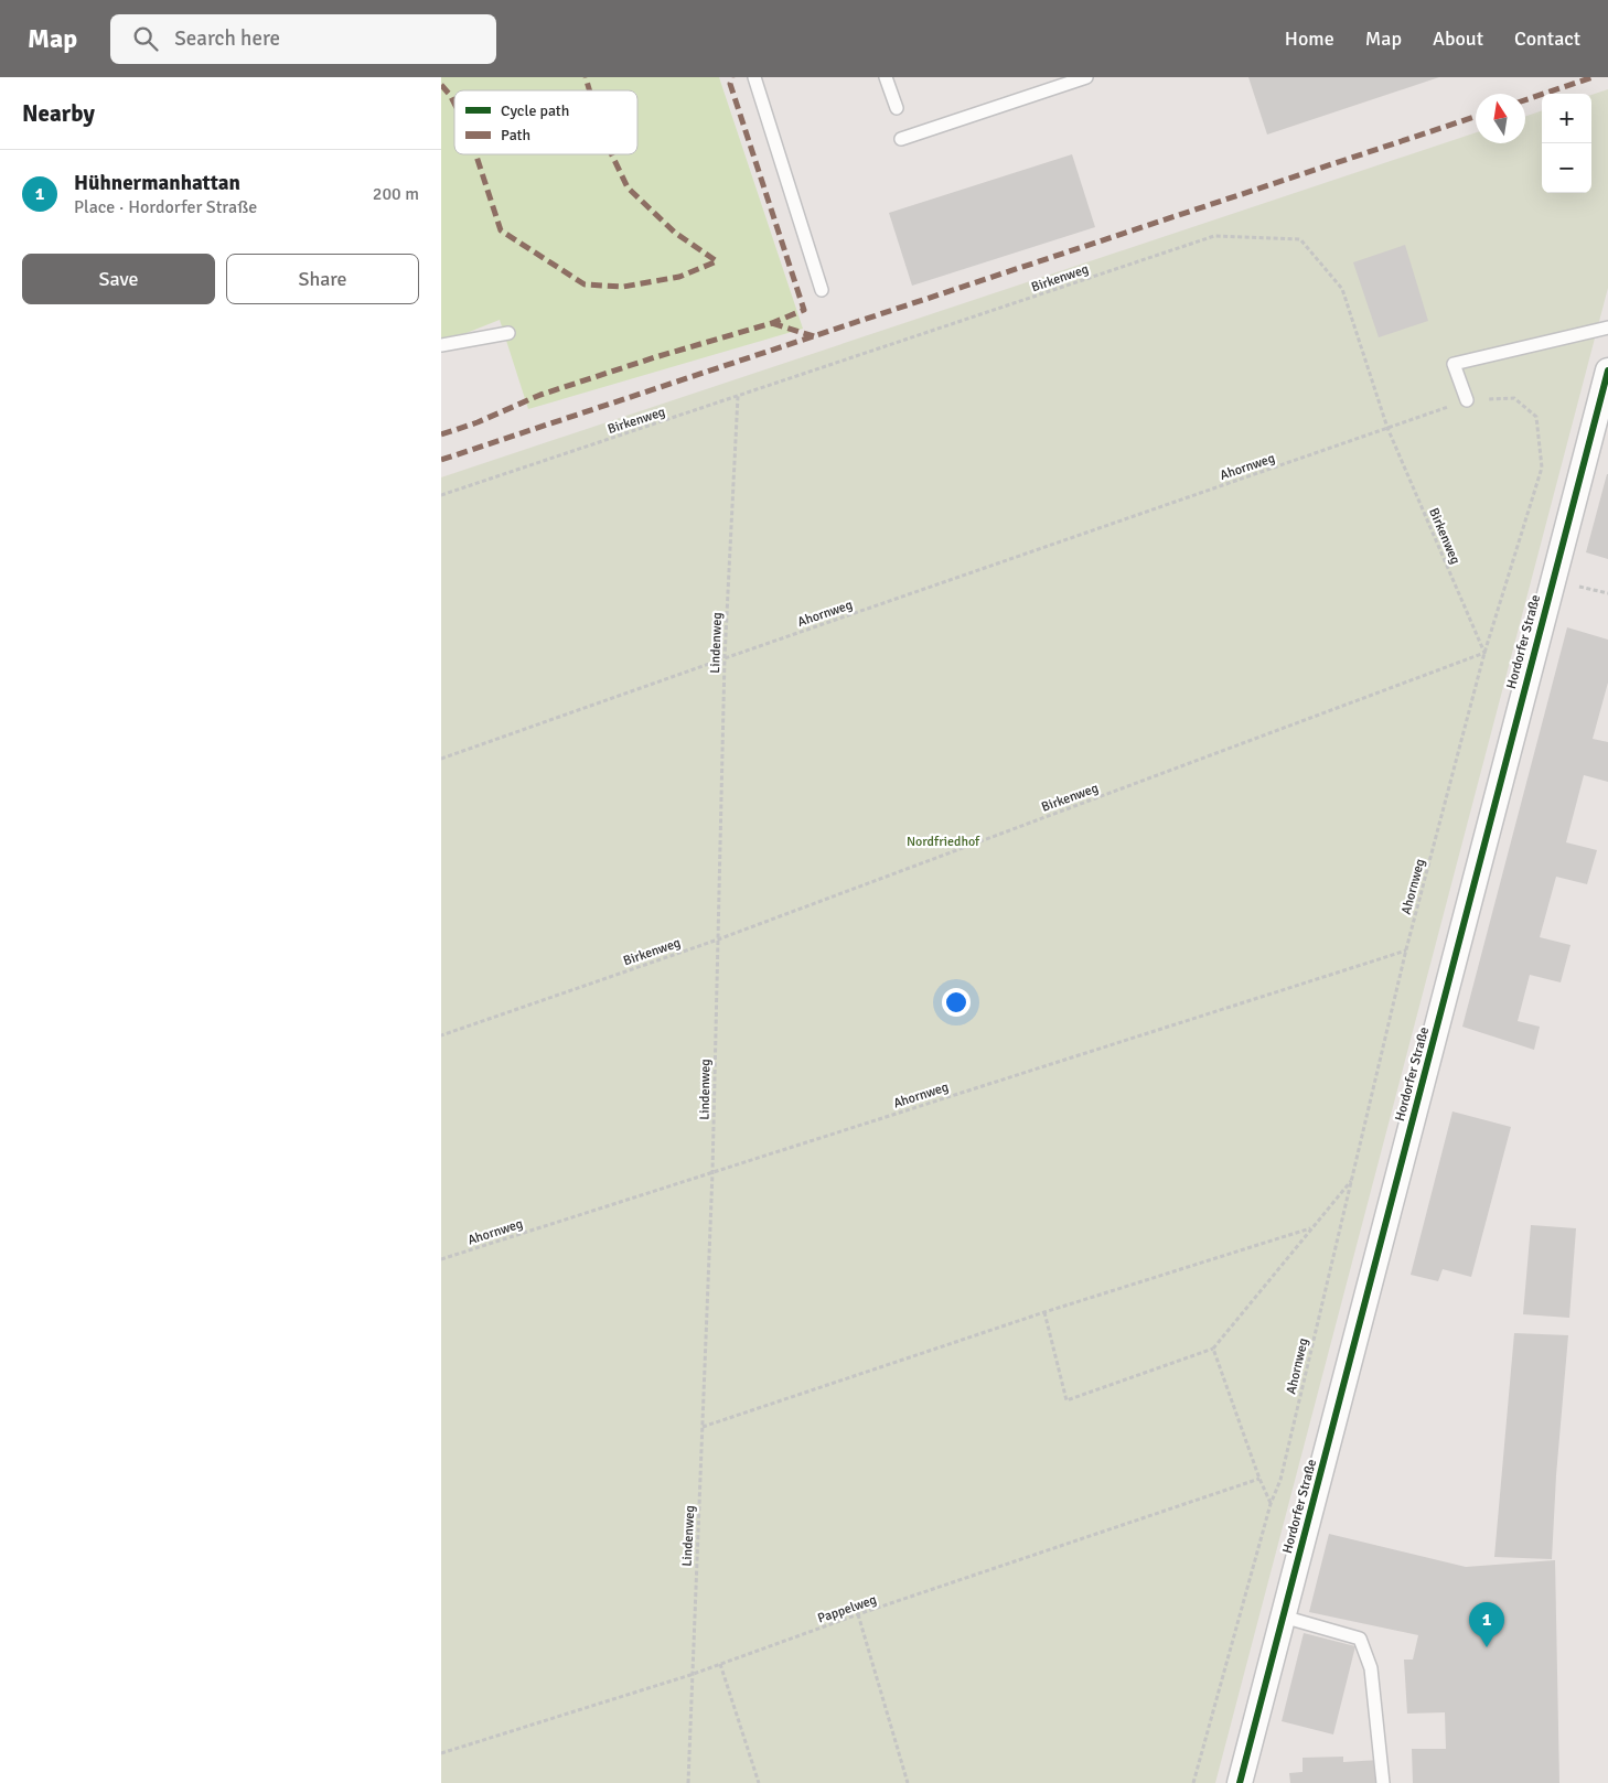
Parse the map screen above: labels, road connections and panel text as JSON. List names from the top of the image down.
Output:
{
  "streets": {
    "street": ["Hordorfer Straße"],
    "path": [
      "Birkenweg",
      "Ahornweg",
      "Lindenweg",
      "Pappelweg"
    ]
  },
  "crossings": [
    ["Birkenweg", "Ahornweg"],
    ["Birkenweg", "Lindenweg"],
    ["Ahornweg", "Lindenweg"],
    ["Lindenweg", "Pappelweg"]
  ],
  "parks": ["Nordfriedhof"],
  "legend": ["Cycle path", "Path"],
  "north": "top",
  "page": {
    "header": "Map",
    "search": "Search here",
    "nav": [
      "Home",
      "Map",
      "About",
      "Contact"
    ],
    "heading": "Nearby",
    "map_buttons": ["+", "−"],
    "list": [
      {
        "mark": "1",
        "name": "Hühnermanhattan",
        "note": "Place · Hordorfer Straße",
        "value": "200 m"
      }
    ],
    "buttons": ["Save", "Share"],
    "pins": "1"
  }
}
